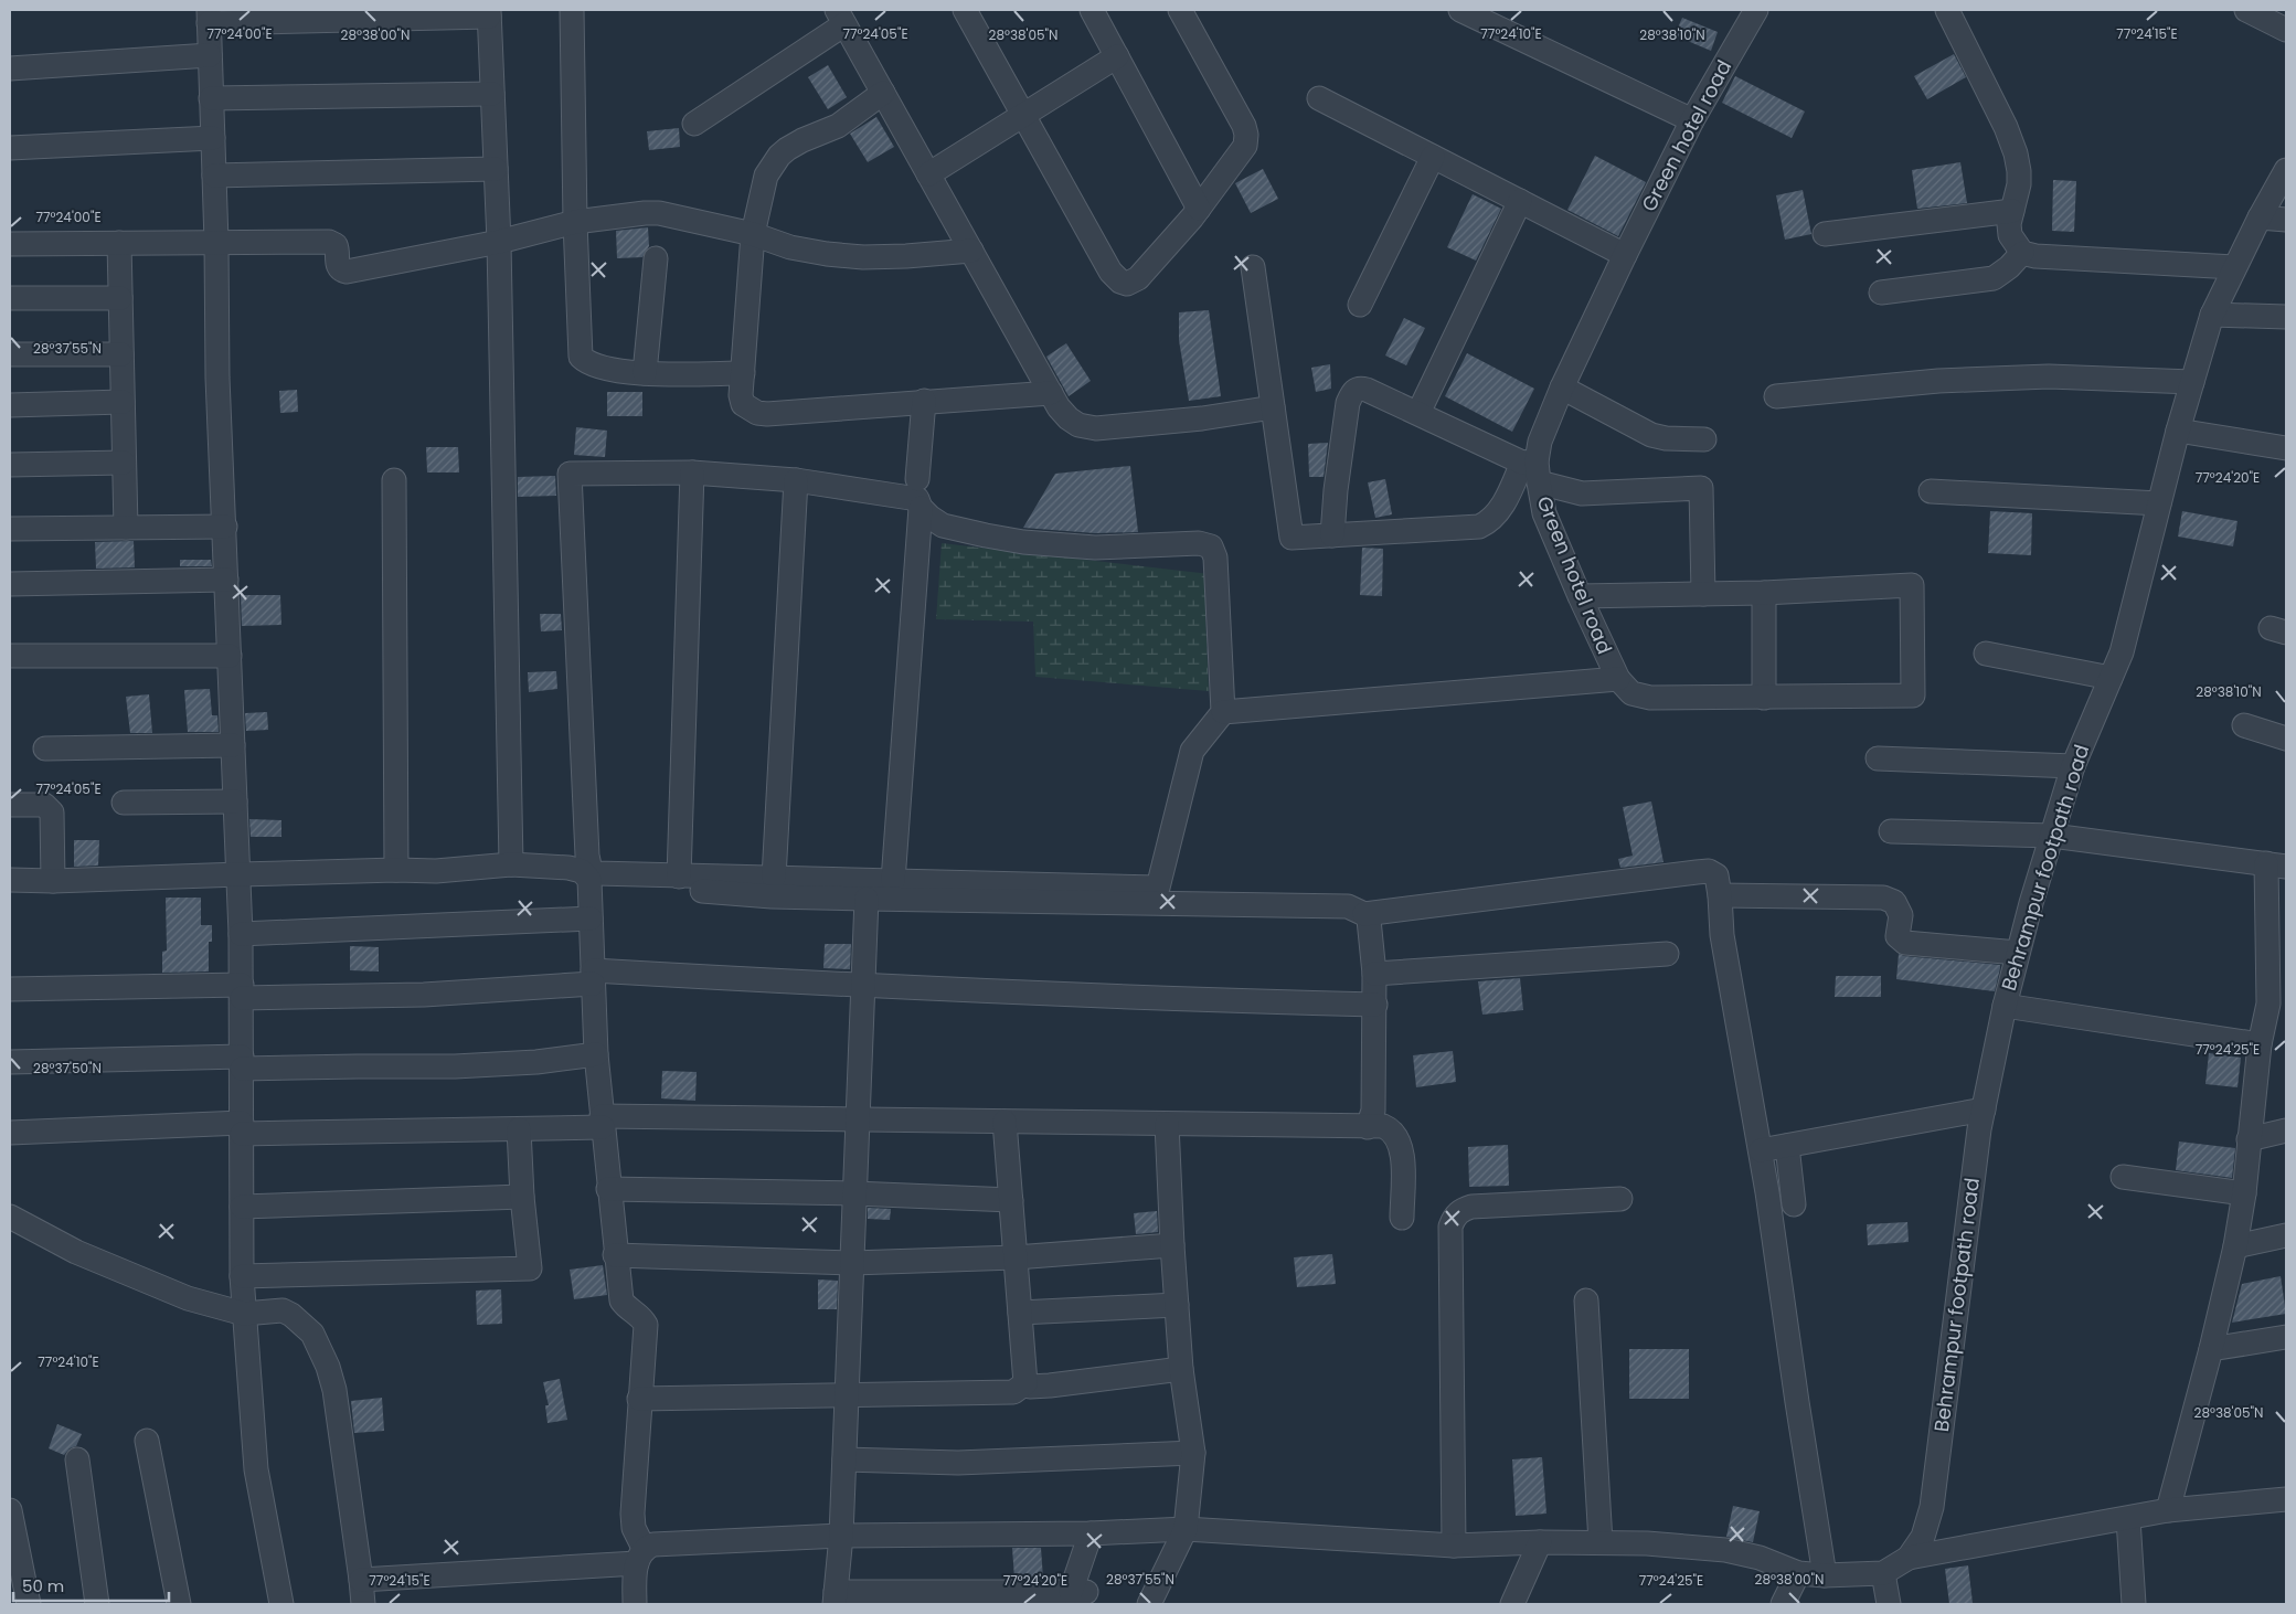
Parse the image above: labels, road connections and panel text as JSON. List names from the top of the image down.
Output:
{
  "streets": {
    "street": ["Green hotel road", "Behrampur footpath road"]
  },
  "scale_bar": "50 m",
  "coordinates": [
    "77°24'00\"E",
    "77°24'05\"E",
    "77°24'10\"E",
    "77°24'15\"E",
    "28°38'00\"N",
    "28°38'05\"N",
    "28°38'10\"N",
    "28°37'55\"N",
    "77°24'20\"E",
    "77°24'25\"E",
    "28°37'50\"N"
  ]
}
